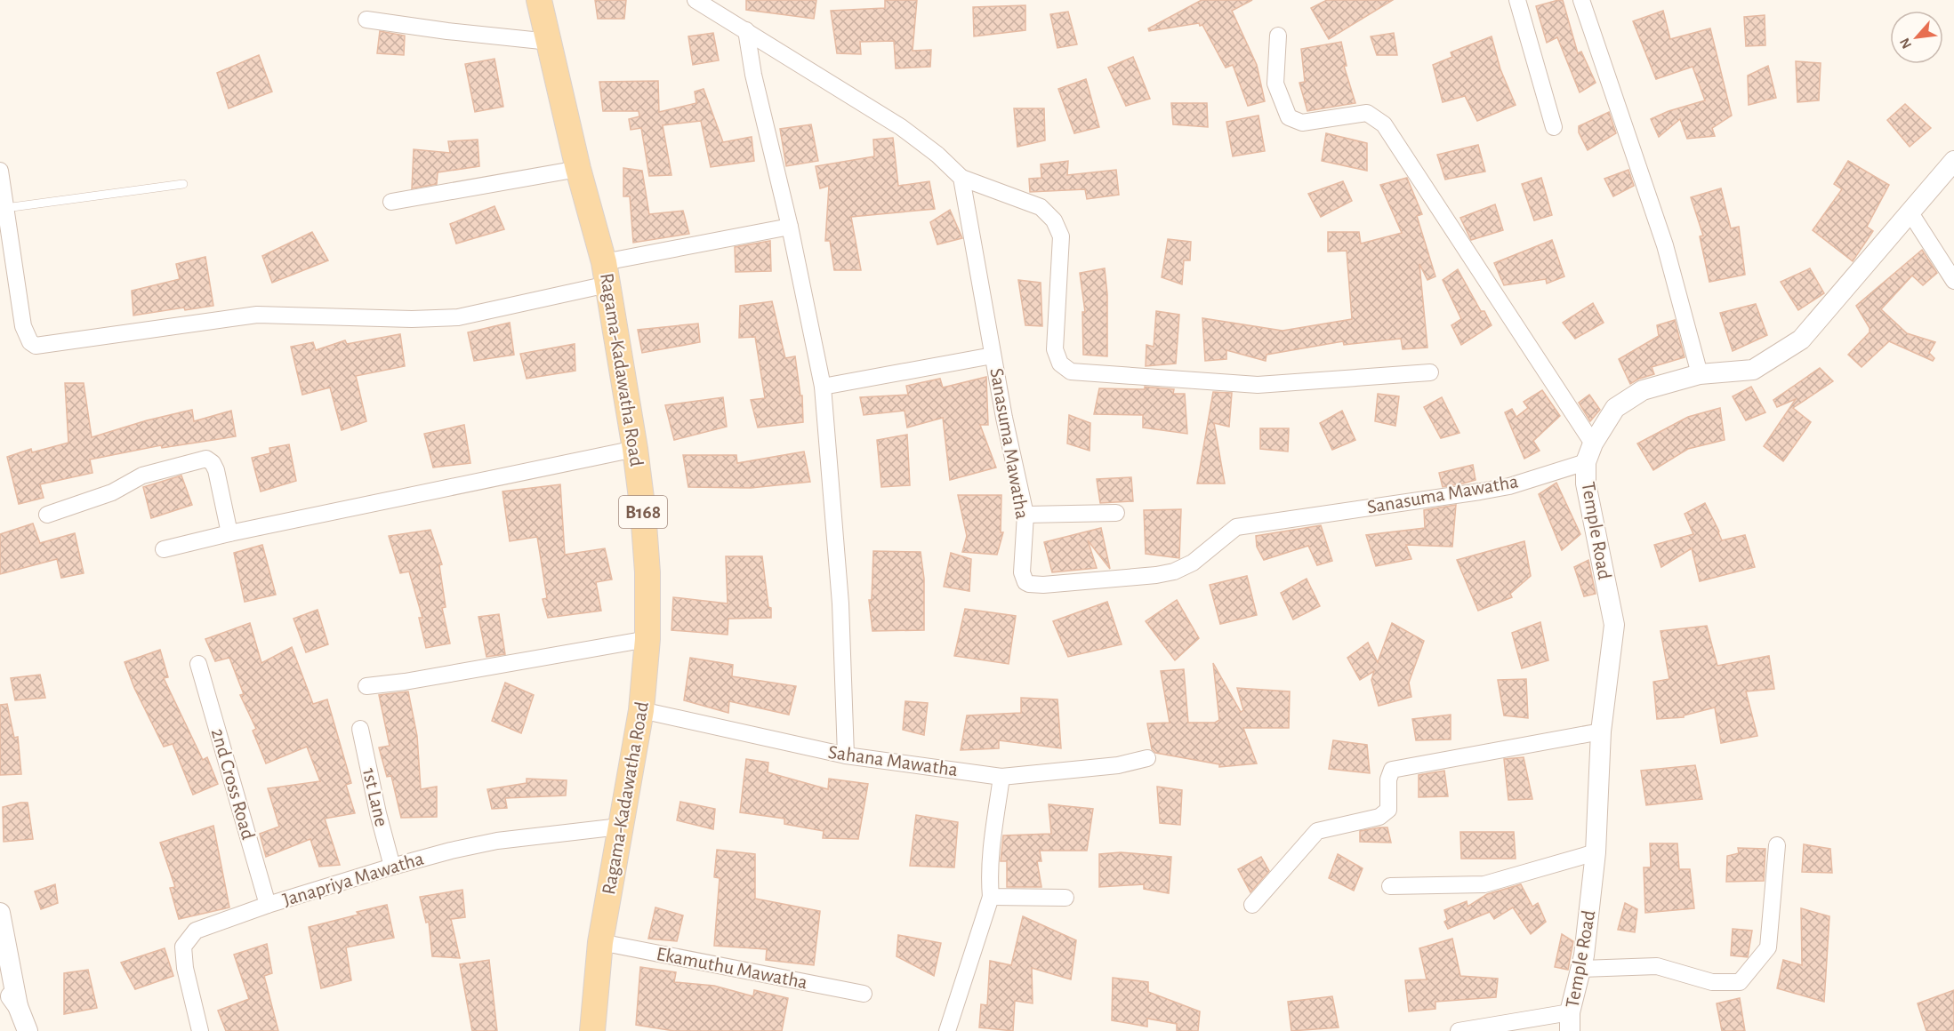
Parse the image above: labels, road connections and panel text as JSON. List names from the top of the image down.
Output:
{
  "streets": {
    "main road": ["Ragama-Kadawatha Road", "B168"],
    "street": [
      "Sanasuma Mawatha",
      "Temple Road",
      "Sahana Mawatha",
      "2nd Cross Road",
      "1st Lane",
      "Janapriya Mawatha",
      "Ekamuthu Mawatha"
    ]
  },
  "crossings": [
    ["Ragama-Kadawatha Road", "Sahana Mawatha"],
    ["Ragama-Kadawatha Road", "Janapriya Mawatha"],
    ["Ragama-Kadawatha Road", "Ekamuthu Mawatha"],
    ["Sanasuma Mawatha", "Temple Road"],
    ["2nd Cross Road", "Janapriya Mawatha"],
    ["1st Lane", "Janapriya Mawatha"]
  ],
  "north": "bottom left"
}
